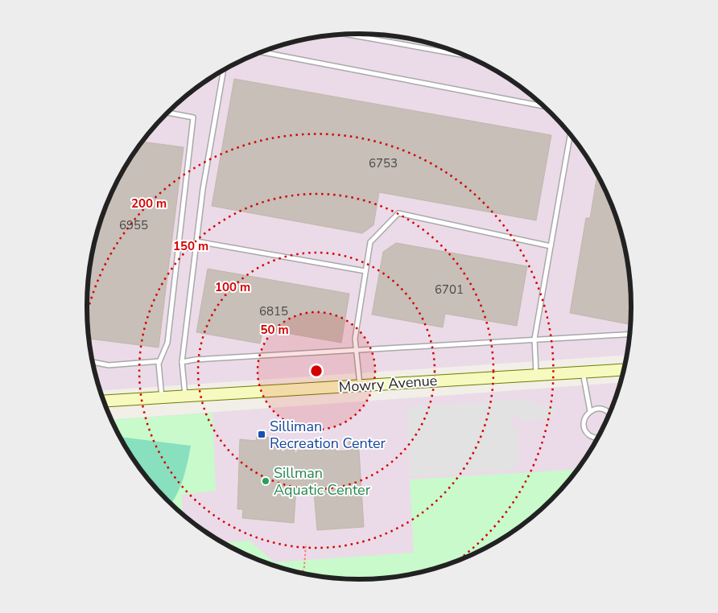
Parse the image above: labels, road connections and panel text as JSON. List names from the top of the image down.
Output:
{
  "streets": {
    "main road": ["Mowry Avenue"]
  },
  "places": {
    "transit": ["Silliman Recreation Center"],
    "other": ["Sillman Aquatic Center"]
  },
  "house_numbers": [
    "6753",
    "6955",
    "6701",
    "6815"
  ],
  "rings": [
    "200 m",
    "150 m",
    "100 m",
    "50 m"
  ]
}
